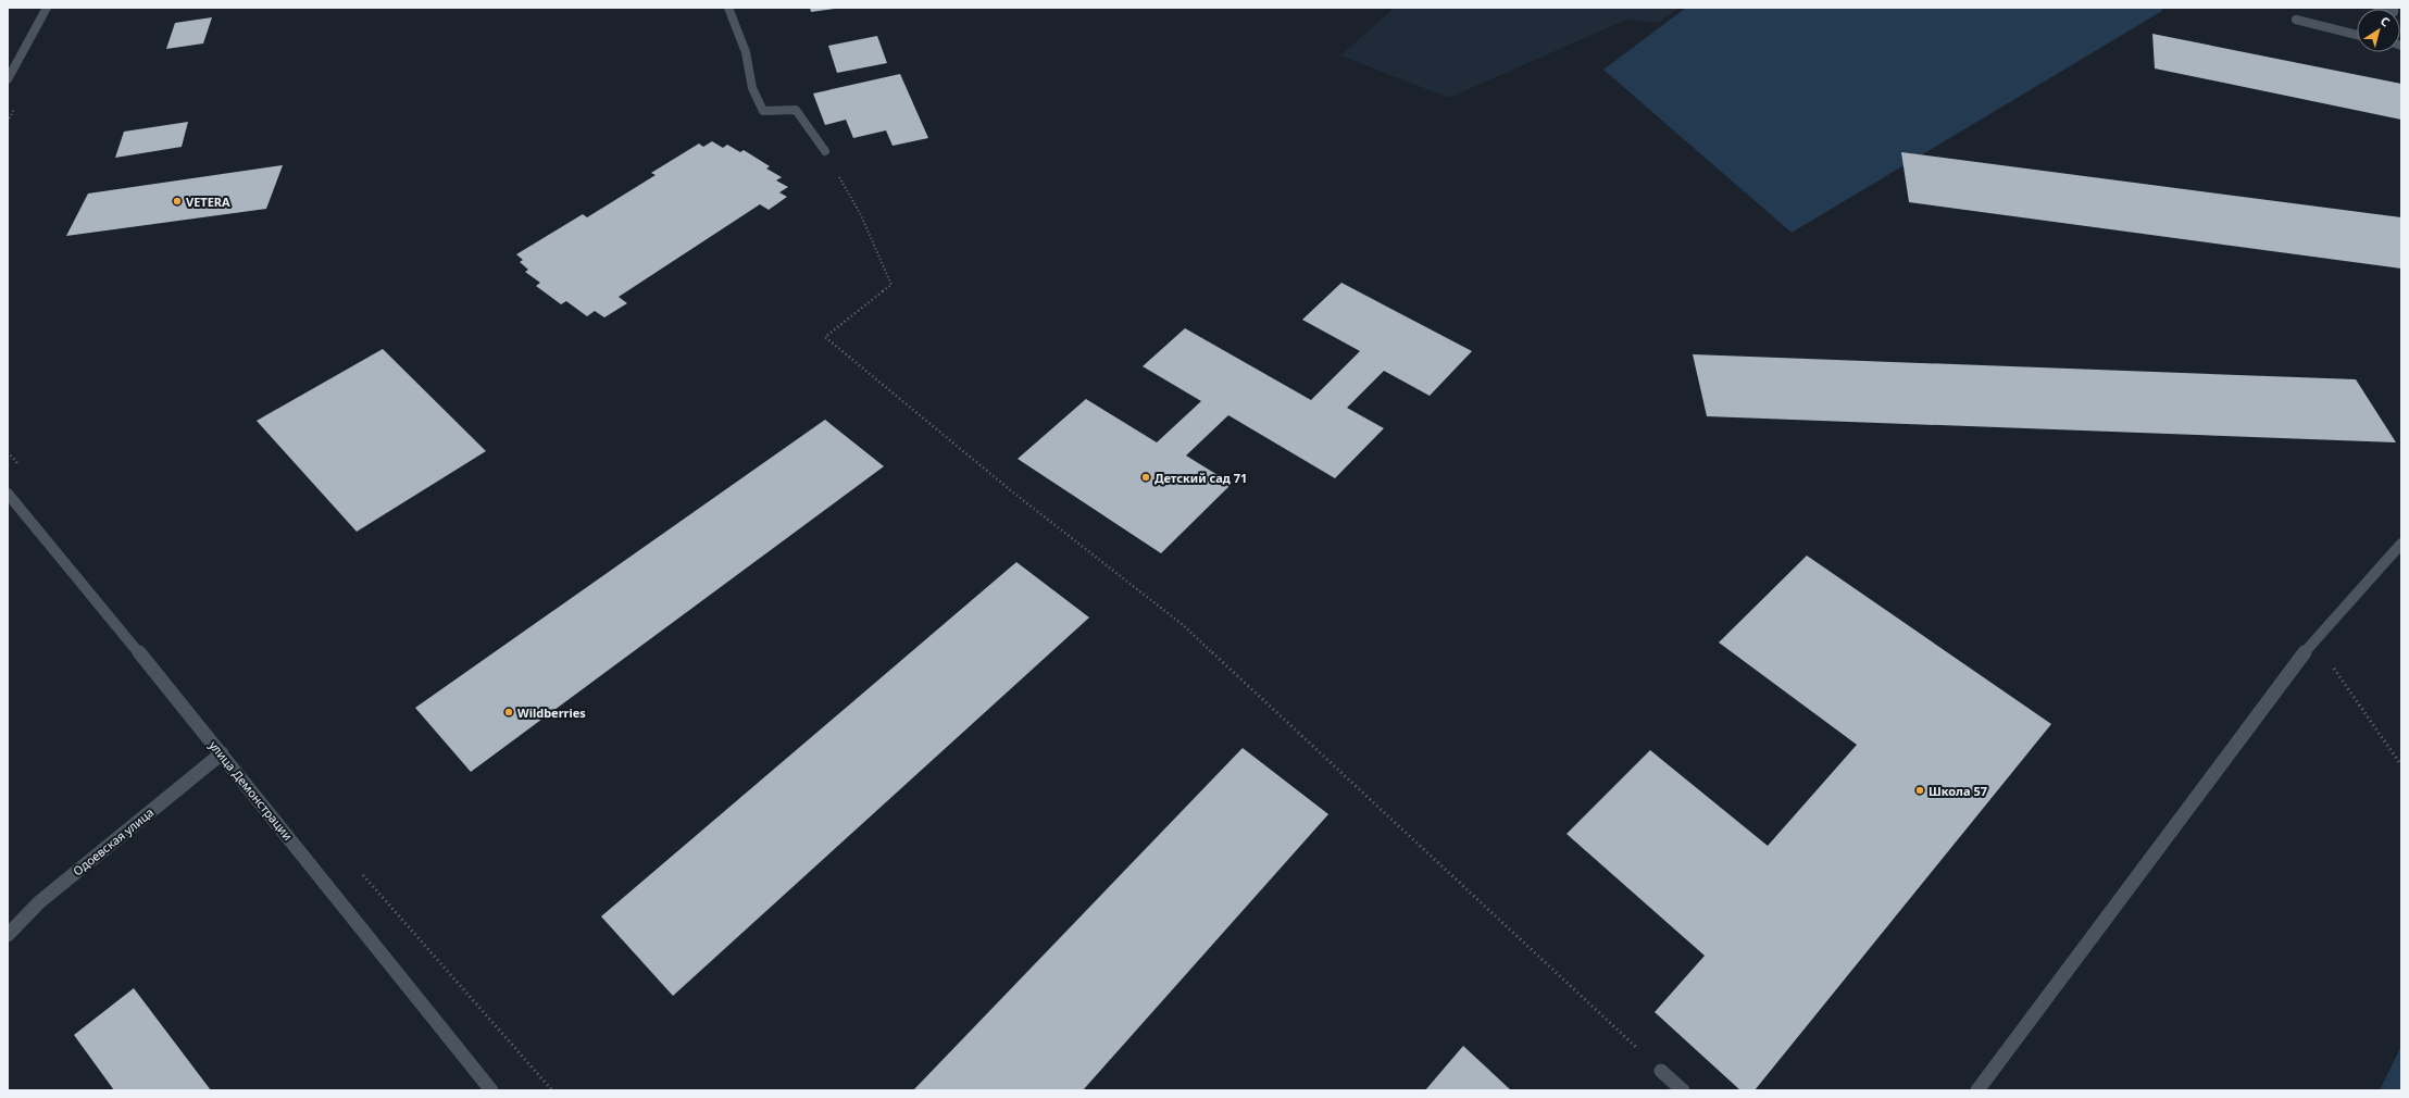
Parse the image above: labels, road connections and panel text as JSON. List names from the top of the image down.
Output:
{
  "streets": {
    "street": ["улица Демонстрации", "Одоевская улица"]
  },
  "crossings": [
    ["улица Демонстрации", "Одоевская улица"]
  ],
  "places": [
    "VETERA",
    "Детский сад 71",
    "Wildberries",
    "Школа 57"
  ],
  "north": "top right"
}
